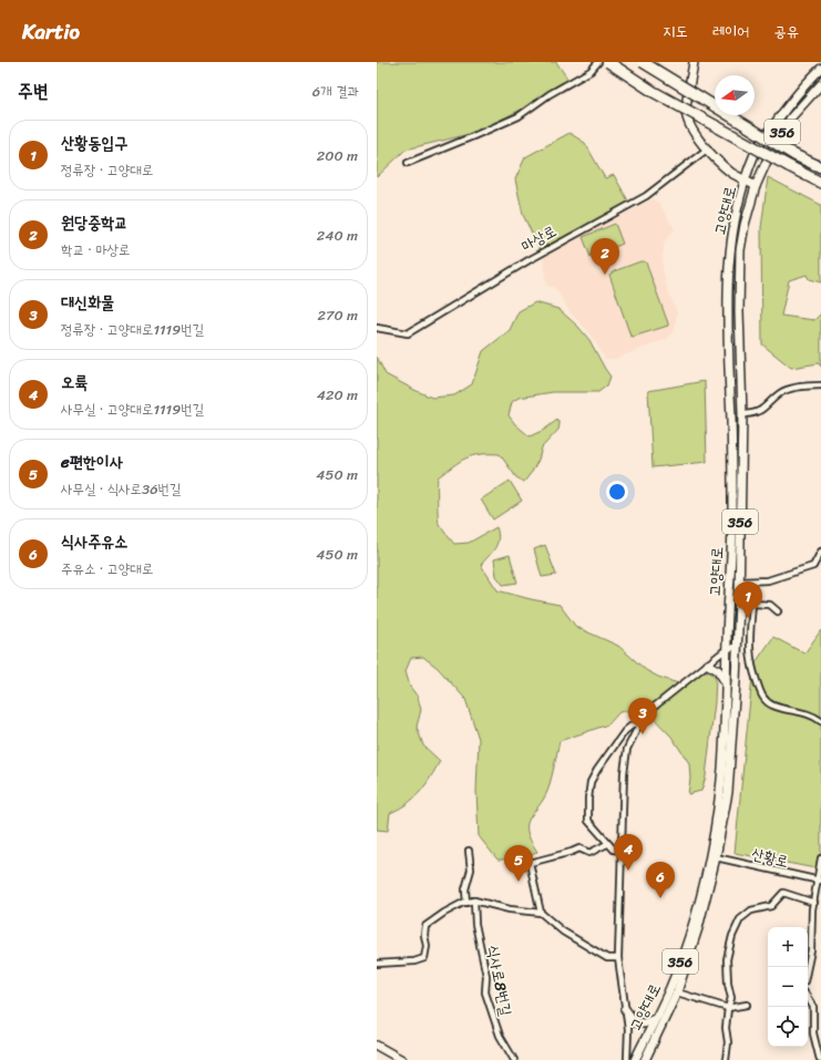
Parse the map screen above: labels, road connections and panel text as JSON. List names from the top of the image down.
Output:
{
  "streets": {
    "main road": ["356", "고양대로"],
    "street": ["마상로", "산황로", "식사로8번길"]
  },
  "crossings": [
    ["고양대로", "산황로"]
  ],
  "north": "left",
  "page": {
    "header": "Kartio",
    "nav": ["지도", "레이어", "공유"],
    "heading": ["주변", "6개 결과"],
    "list": [
      {
        "mark": "1",
        "name": "산황동입구",
        "note": "정류장 · 고양대로",
        "value": "200 m"
      },
      {
        "mark": "2",
        "name": "원당중학교",
        "note": "학교 · 마상로",
        "value": "240 m"
      },
      {
        "mark": "3",
        "name": "대신화물",
        "note": "정류장 · 고양대로1119번길",
        "value": "270 m"
      },
      {
        "mark": "4",
        "name": "오륙",
        "note": "사무실 · 고양대로1119번길",
        "value": "420 m"
      },
      {
        "mark": "5",
        "name": "e편한이사",
        "note": "사무실 · 식사로36번길",
        "value": "450 m"
      },
      {
        "mark": "6",
        "name": "식사주유소",
        "note": "주유소 · 고양대로",
        "value": "450 m"
      }
    ],
    "pins": [
      "2",
      "1",
      "3",
      "4",
      "5",
      "6"
    ],
    "map_buttons": ["+", "−"]
  }
}
